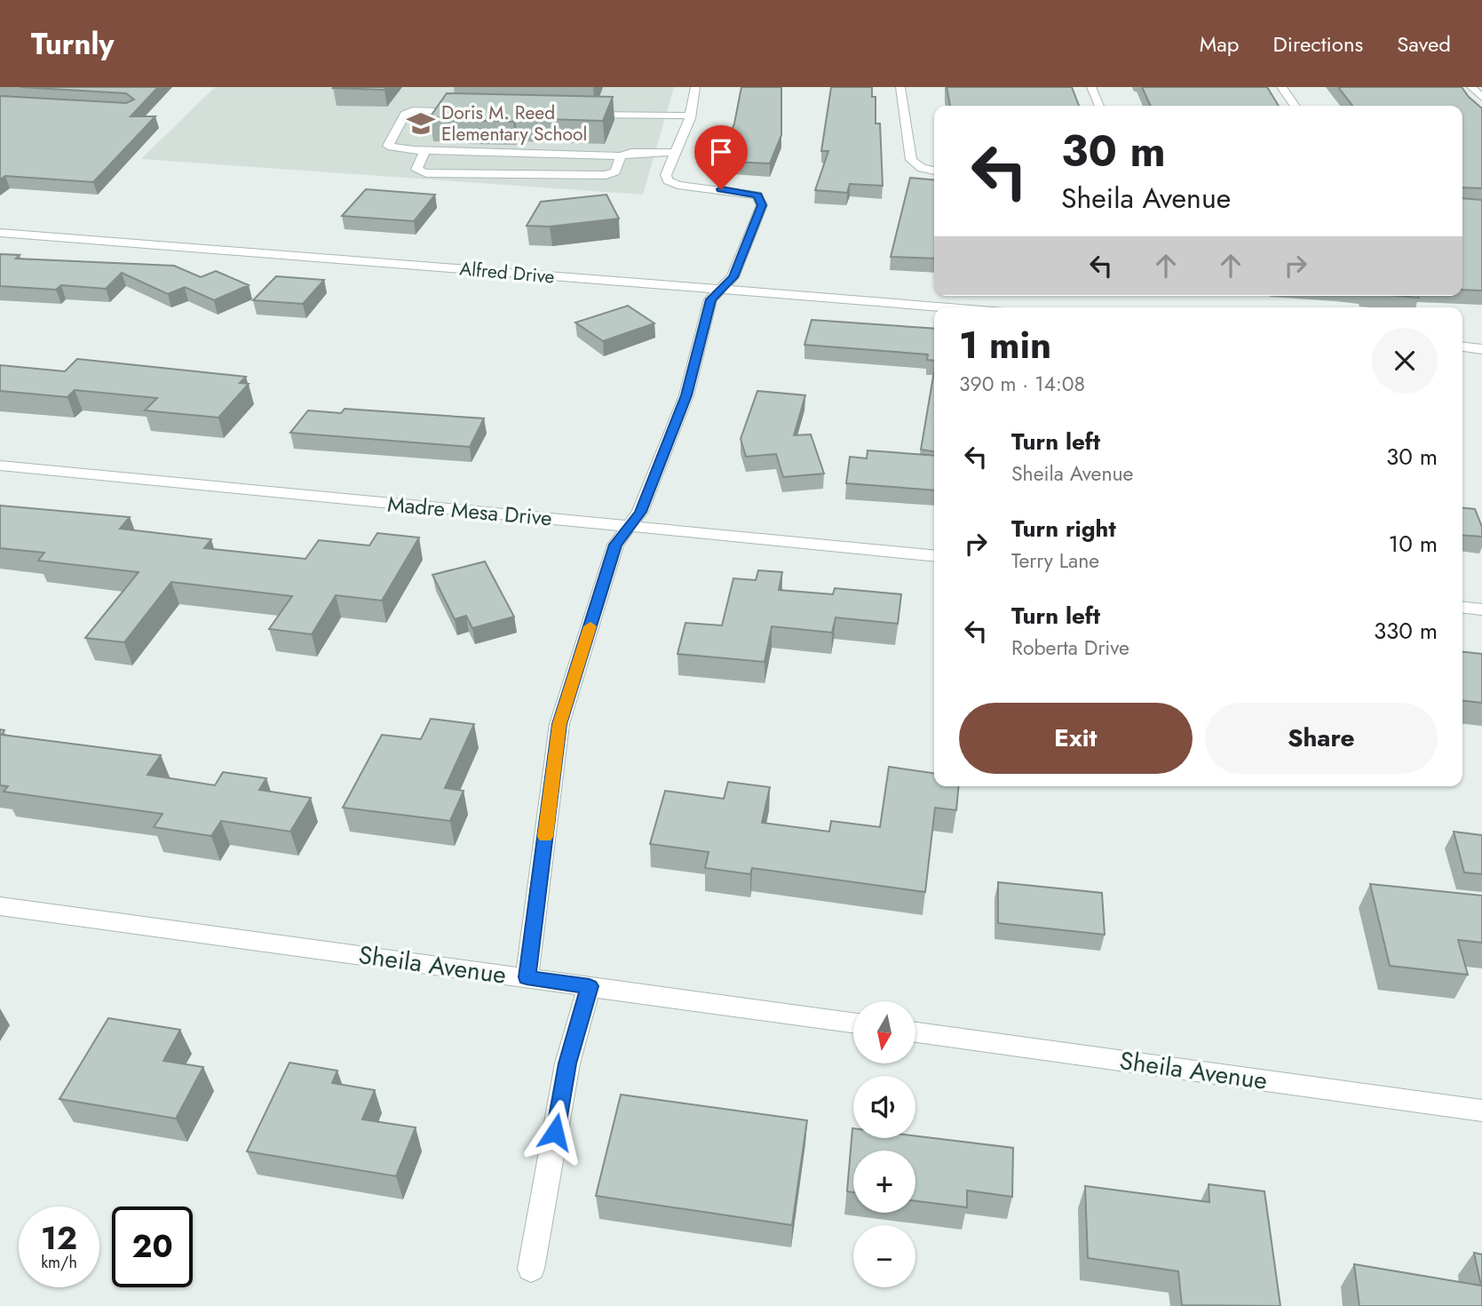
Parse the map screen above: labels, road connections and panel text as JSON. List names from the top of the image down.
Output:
{
  "streets": {
    "street": ["Alfred Drive", "Madre Mesa Drive", "Sheila Avenue"]
  },
  "places": {
    "school or university": ["Doris M. Reed Elementary School"]
  },
  "north": "bottom",
  "page": {
    "header": "Turnly",
    "nav": ["Map", "Directions", "Saved"],
    "turn": ["30 m", "Sheila Avenue"],
    "heading": ["1 min", "390 m · 14:08"],
    "list": [
      {
        "name": "Turn left",
        "note": "Sheila Avenue",
        "value": "30 m"
      },
      {
        "name": "Turn right",
        "note": "Terry Lane",
        "value": "10 m"
      },
      {
        "name": "Turn left",
        "note": "Roberta Drive",
        "value": "330 m"
      }
    ],
    "buttons": ["Exit", "Share"],
    "map_buttons": ["+", "−"],
    "speed": "12 km/h",
    "limit": "20"
  }
}
